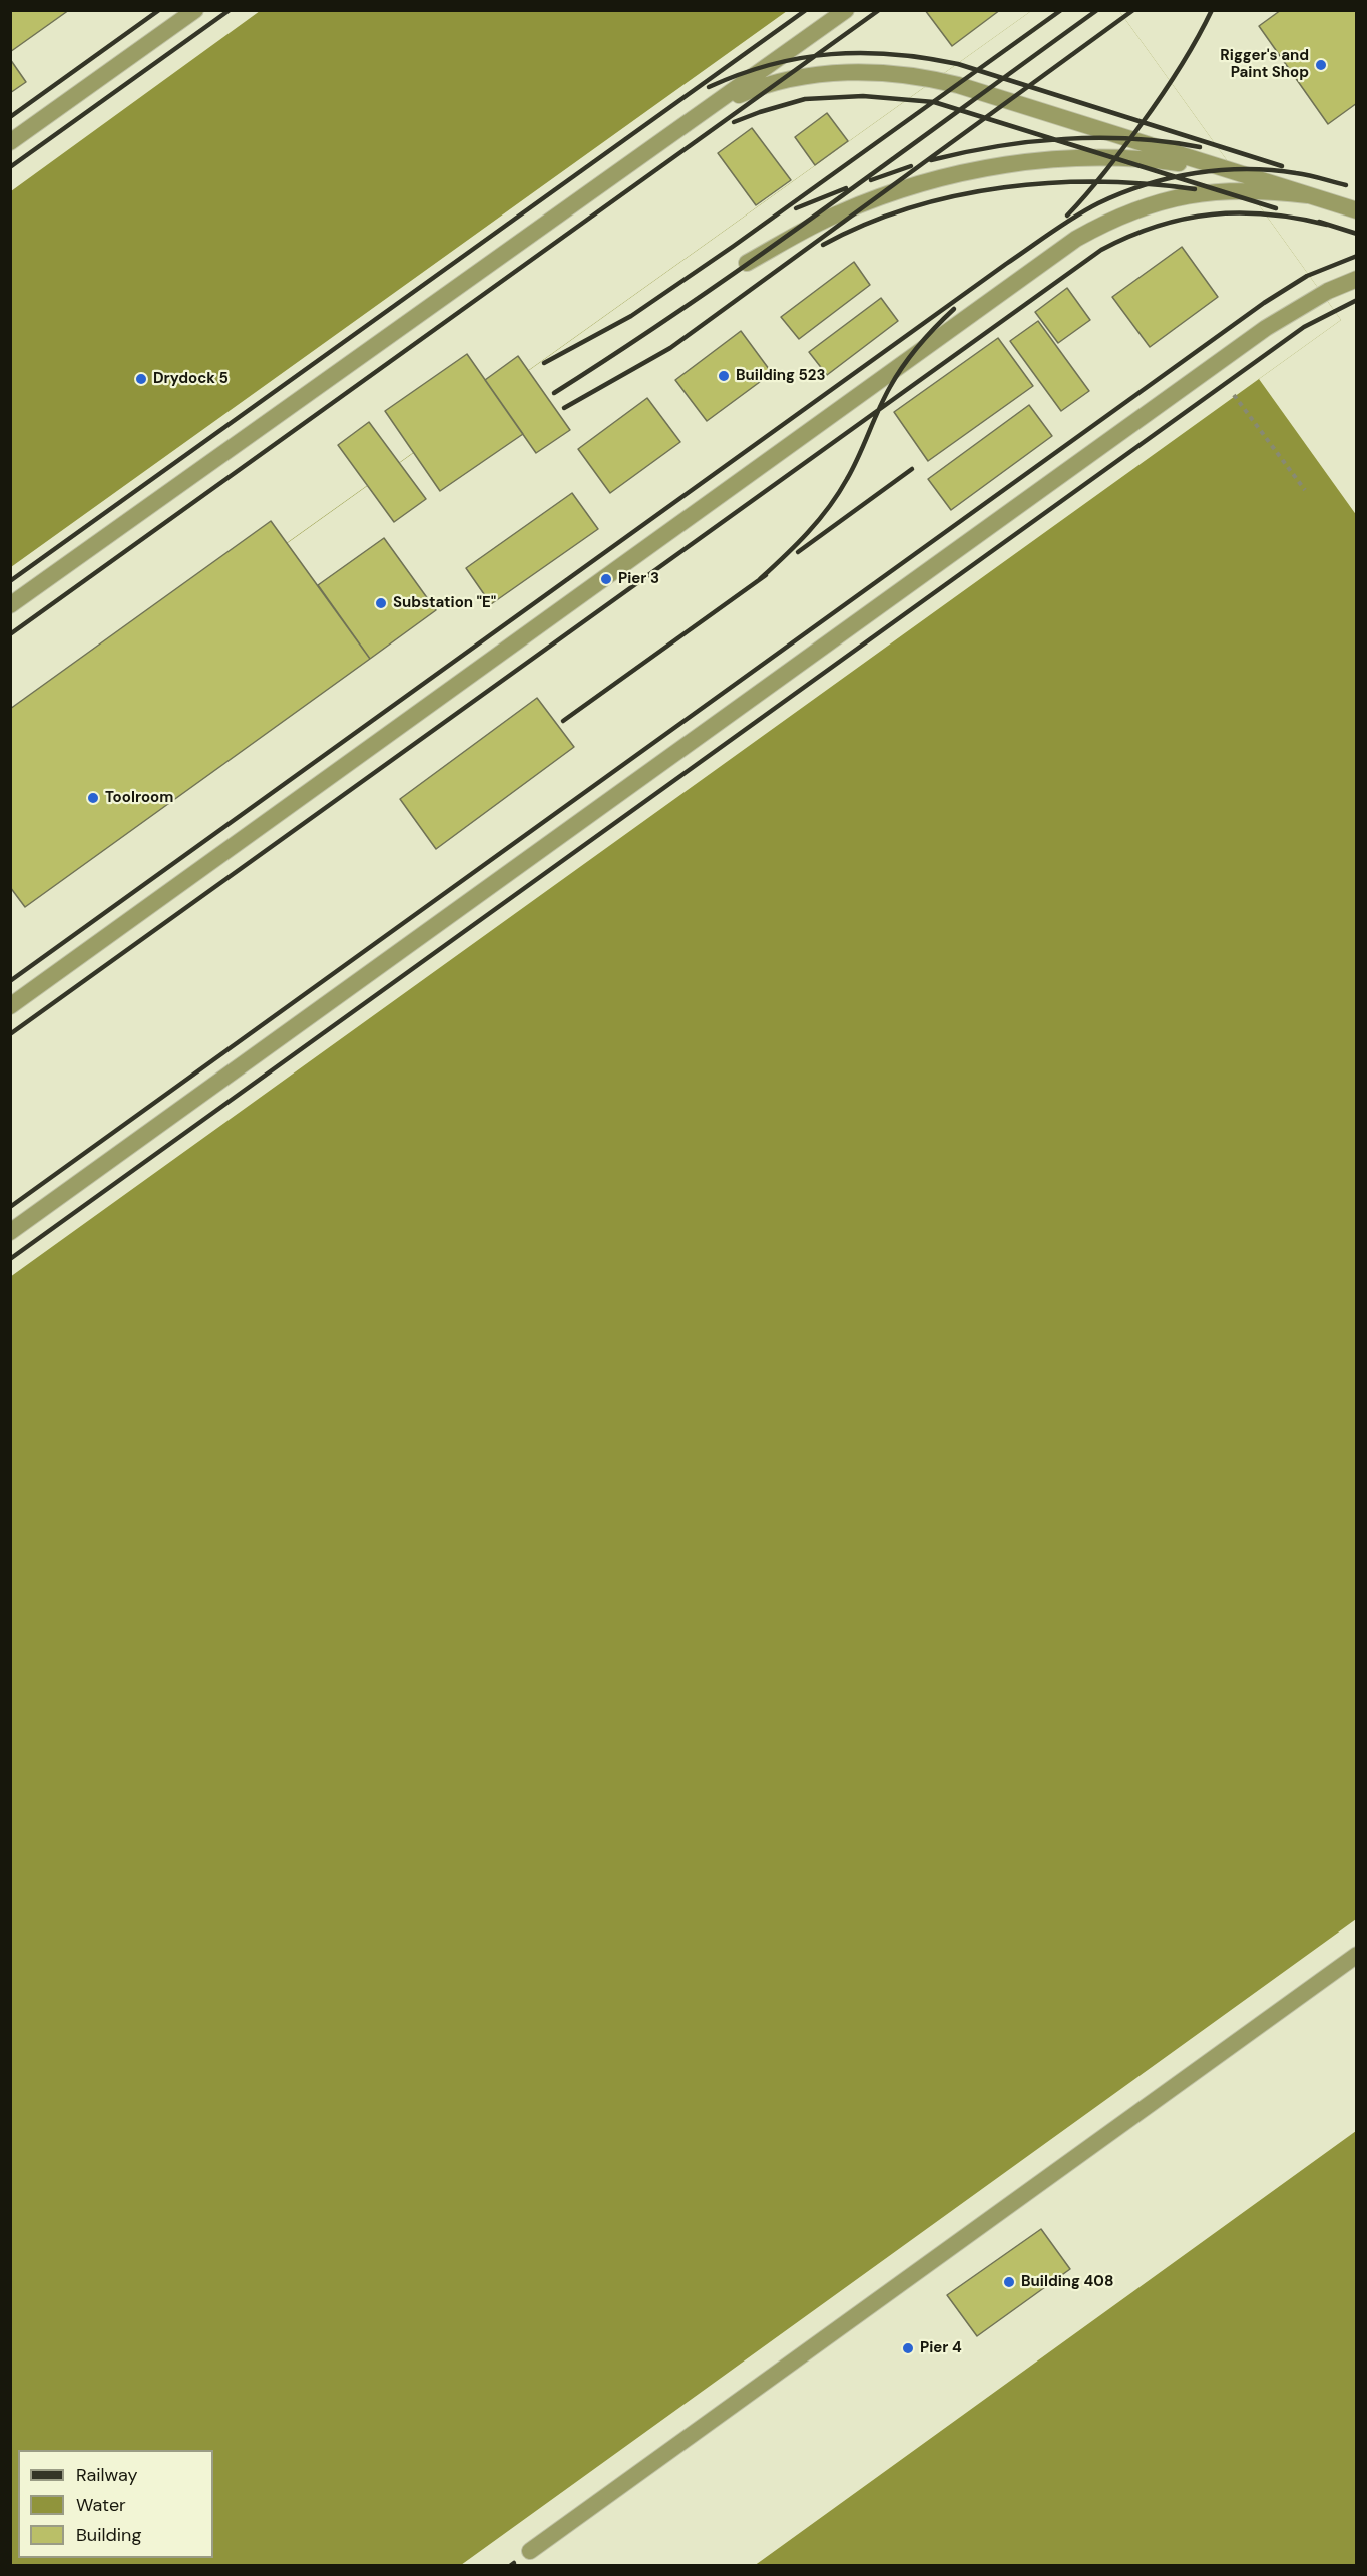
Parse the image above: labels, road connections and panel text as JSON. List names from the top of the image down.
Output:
{
  "places": [
    "Rigger's and Paint Shop",
    "Building 523",
    "Drydock 5",
    "Pier 3",
    "Substation \"E\"",
    "Toolroom",
    "Building 408",
    "Pier 4"
  ],
  "legend": ["Railway", "Water", "Building"]
}
